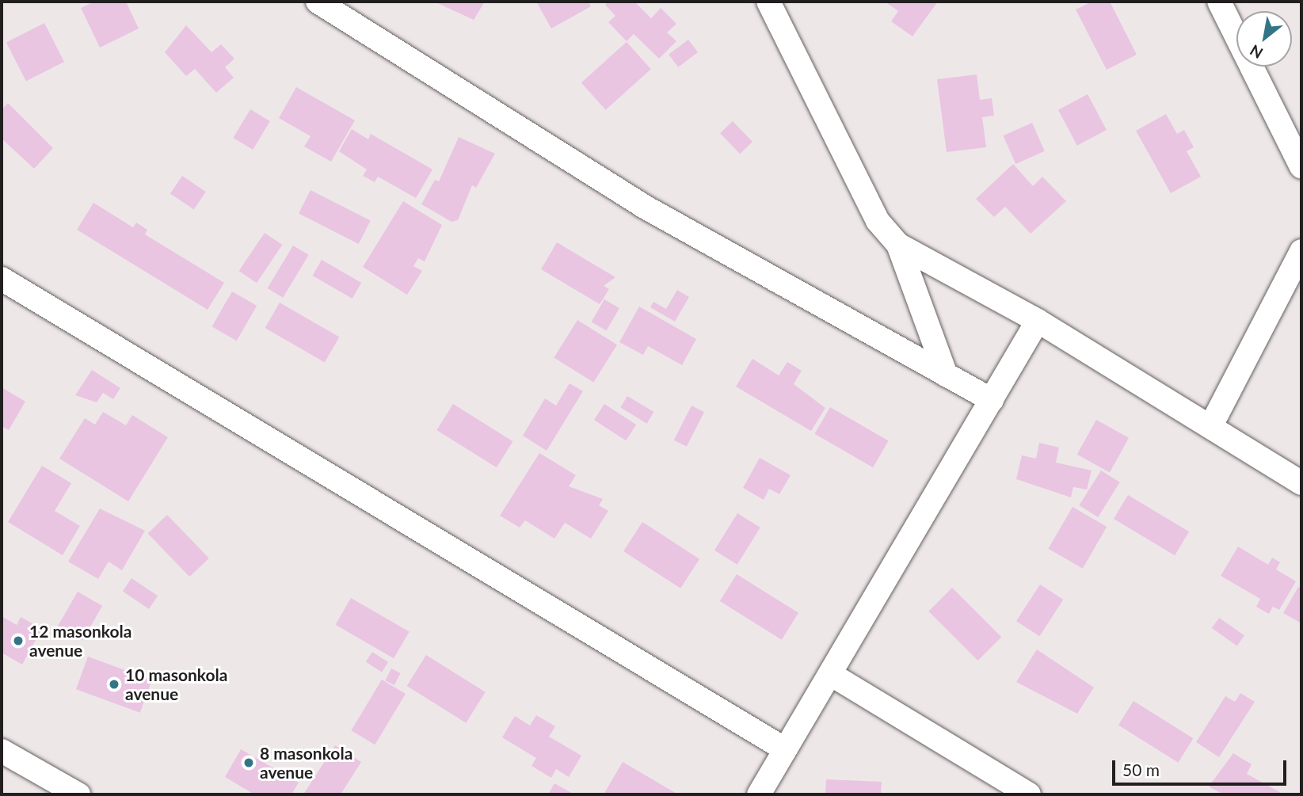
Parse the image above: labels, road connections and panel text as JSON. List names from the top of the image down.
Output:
{
  "places": ["12 masonkola avenue", "10 masonkola avenue", "8 masonkola avenue"],
  "scale_bar": "50 m",
  "north": "bottom left"
}
